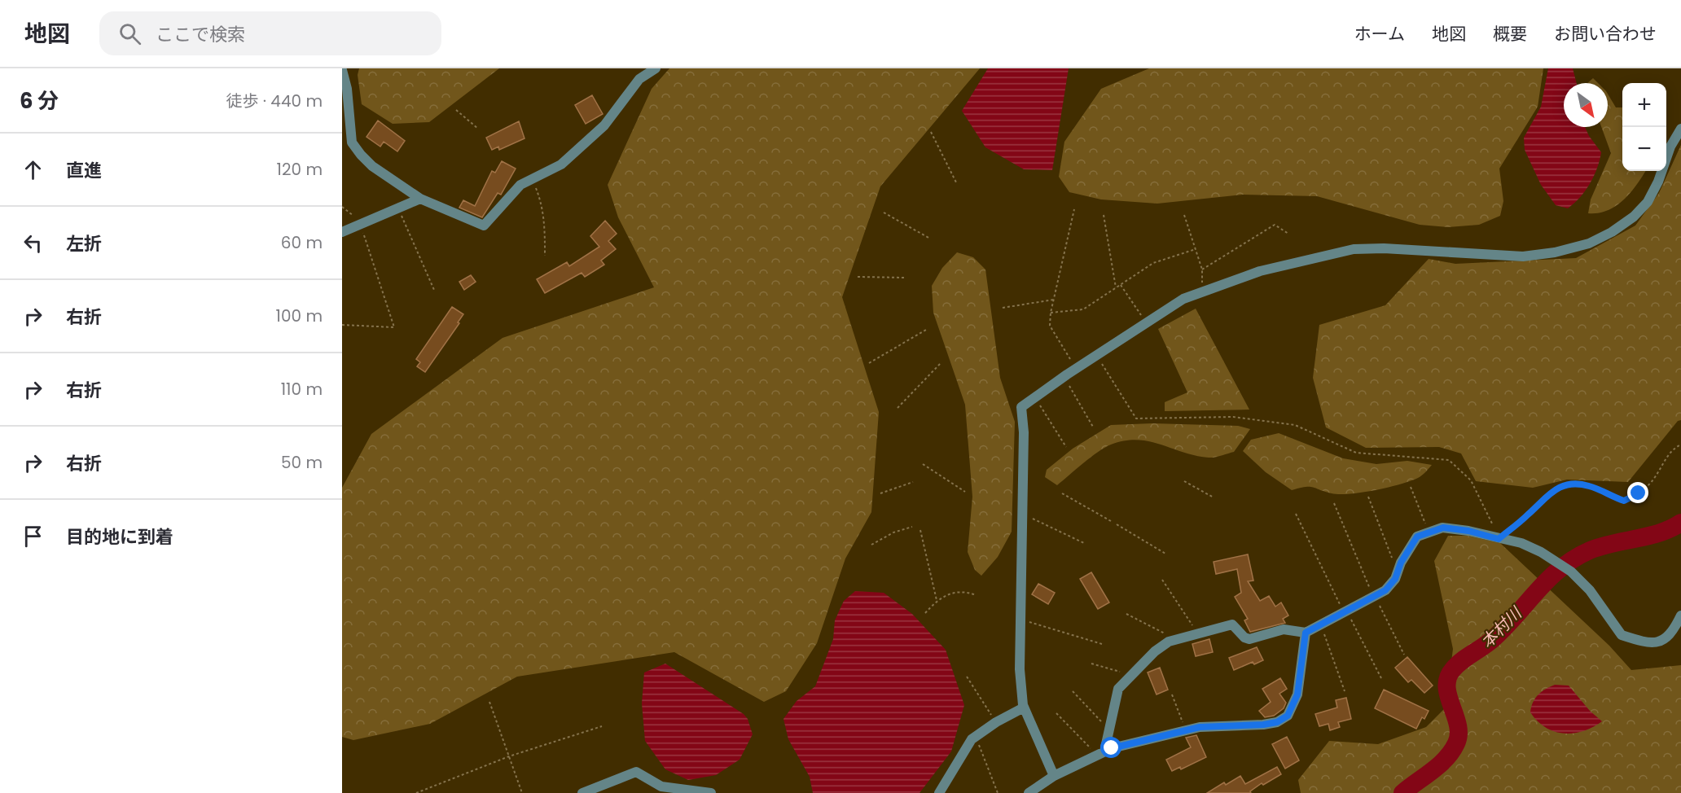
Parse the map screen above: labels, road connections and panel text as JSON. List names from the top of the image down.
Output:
{
  "water": ["本村川"],
  "north": "bottom right",
  "page": {
    "header": "地図",
    "search": "ここで検索",
    "nav": [
      "ホーム",
      "地図",
      "概要",
      "お問い合わせ"
    ],
    "heading": ["6 分", "徒歩 · 440 m"],
    "map_buttons": ["+", "−"],
    "list": [
      ["直進", "120 m"],
      ["左折", "60 m"],
      ["右折", "100 m"],
      ["右折", "110 m"],
      ["右折", "50 m"],
      "目的地に到着"
    ]
  }
}
